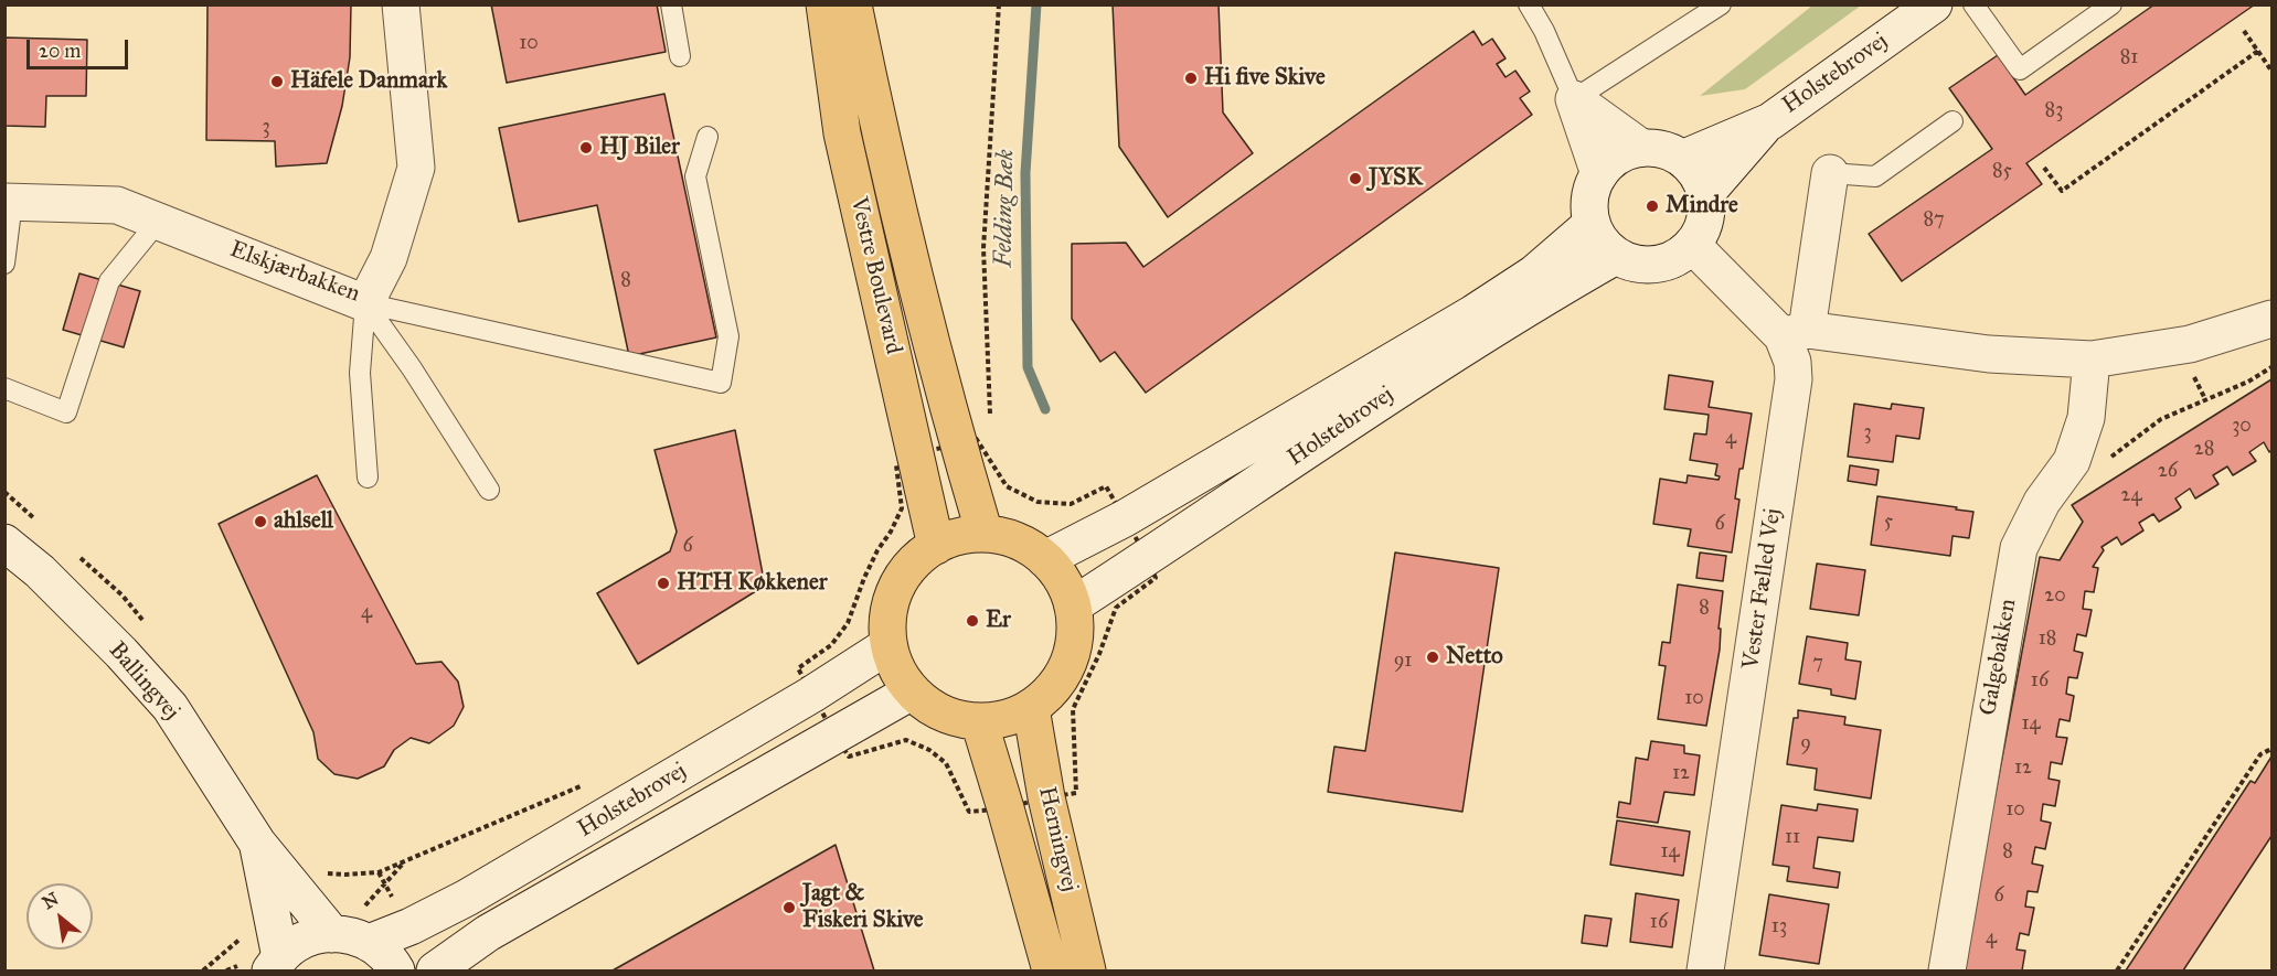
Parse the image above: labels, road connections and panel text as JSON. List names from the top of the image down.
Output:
{
  "streets": {
    "main road": ["Vestre Boulevard", "Herningvej"],
    "street": [
      "Holstebrovej",
      "Elskjærbakken",
      "Vester Fælled Vej",
      "Galgebakken",
      "Ballingvej"
    ]
  },
  "crossings": [
    ["Holstebrovej", "Vestre Boulevard"],
    ["Holstebrovej", "Vester Fælled Vej"],
    ["Holstebrovej", "Ballingvej"],
    ["Holstebrovej", "Herningvej"],
    ["Vestre Boulevard", "Herningvej"]
  ],
  "water": ["Felding Bæk"],
  "places": [
    "Hi five Skive",
    "Häfele Danmark",
    "HJ Biler",
    "JYSK",
    "Mindre",
    "ahlsell",
    "HTH Køkkener",
    "Er",
    "Netto",
    "Jagt & Fiskeri Skive"
  ],
  "house_numbers": [
    "10",
    "81",
    "83",
    "3",
    "85",
    "87",
    "8",
    "30",
    "3",
    "4",
    "28",
    "26",
    "24",
    "5",
    "6",
    "6",
    "20",
    "8",
    "4",
    "18",
    "91",
    "7",
    "16",
    "10",
    "14",
    "9",
    "12",
    "12",
    "10",
    "11",
    "14",
    "8",
    "6",
    "16",
    "13",
    "4"
  ],
  "scale_bar": "20 m",
  "north": "top left"
}
